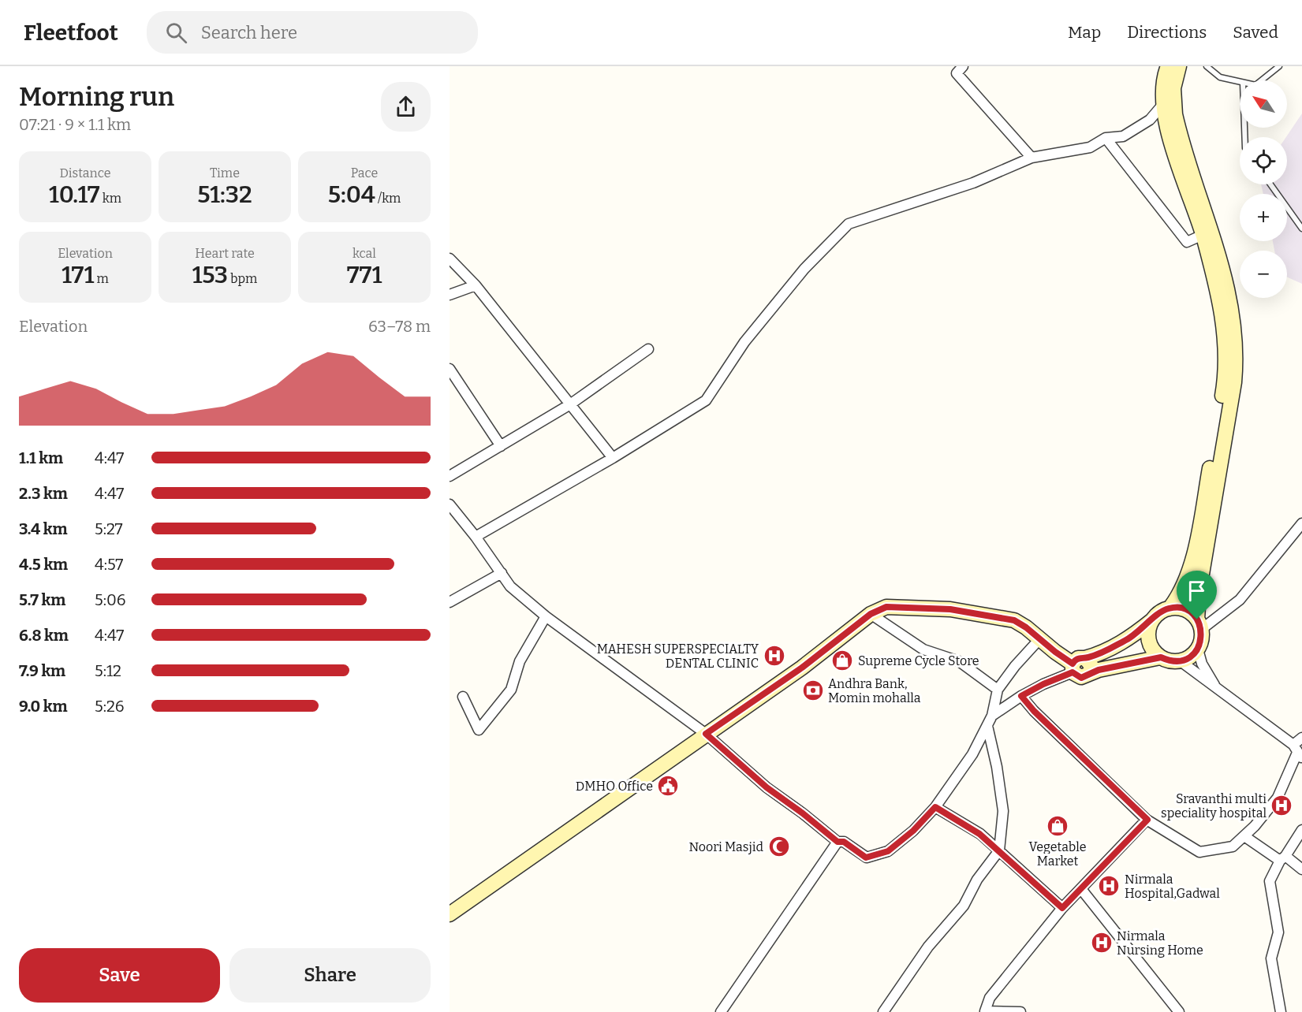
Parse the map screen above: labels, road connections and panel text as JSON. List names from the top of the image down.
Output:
{
  "places": {
    "hospital": [
      "MAHESH SUPERSPECIALTY DENTAL CLINIC",
      "Sravanthi multi speciality hospital",
      "Nirmala Hospital,Gadwal",
      "Nirmala Nursing Home"
    ],
    "shop": ["Supreme Cycle Store", "Vegetable Market"],
    "bank": ["Andhra Bank, Momin mohalla"],
    "public building": ["DMHO Office"],
    "mosque": ["Noori Masjid"]
  },
  "north": "top left",
  "page": {
    "header": "Fleetfoot",
    "search": "Search here",
    "nav": ["Map", "Directions", "Saved"],
    "heading": ["Morning run", "07:21 · 9 × 1.1 km"],
    "map_buttons": ["+", "−"],
    "stats": [
      ["Distance", "10.17 km"],
      ["Time", "51:32"],
      ["Pace", "5:04 /km"],
      ["Elevation", "171 m"],
      ["Heart rate", "153 bpm"],
      ["kcal", "771"]
    ],
    "chart": ["Elevation", "63–78 m"],
    "list": [
      {
        "name": "1.1 km",
        "note": "4:47"
      },
      {
        "name": "2.3 km",
        "note": "4:47"
      },
      {
        "name": "3.4 km",
        "note": "5:27"
      },
      {
        "name": "4.5 km",
        "note": "4:57"
      },
      {
        "name": "5.7 km",
        "note": "5:06"
      },
      {
        "name": "6.8 km",
        "note": "4:47"
      },
      {
        "name": "7.9 km",
        "note": "5:12"
      },
      {
        "name": "9.0 km",
        "note": "5:26"
      }
    ],
    "buttons": ["Save", "Share"]
  }
}
